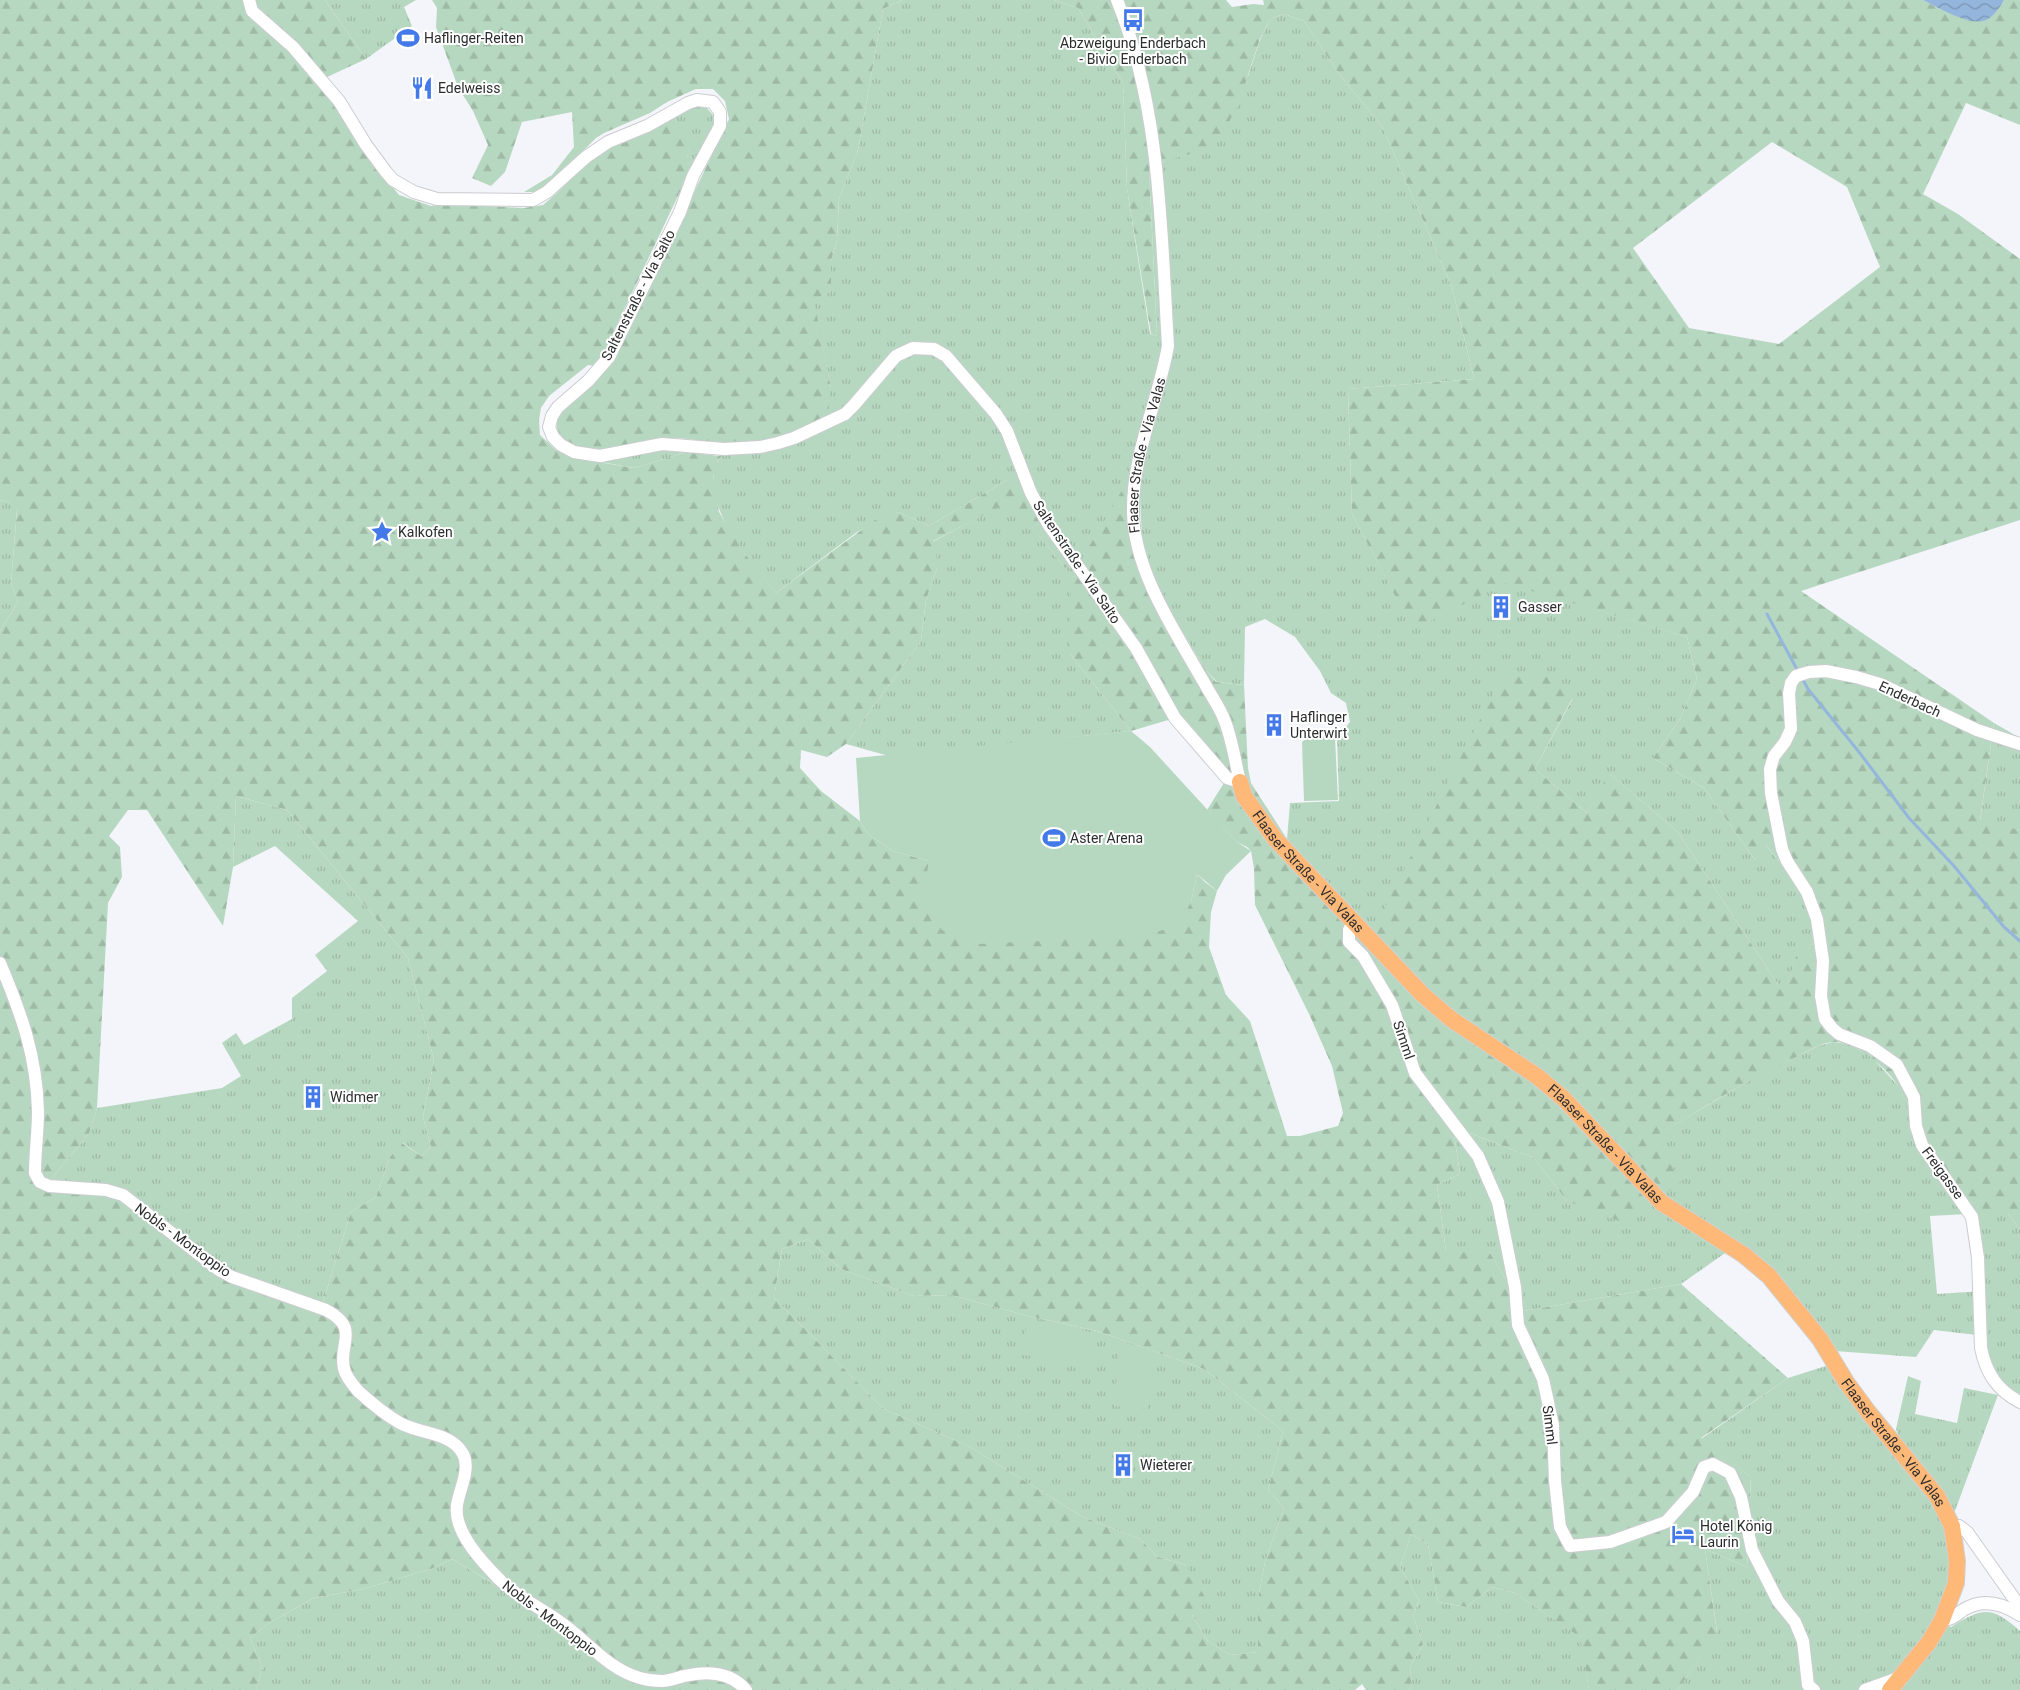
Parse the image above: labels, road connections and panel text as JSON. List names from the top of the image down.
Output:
{
  "streets": {
    "main road": ["Flaaser Straße - Via Valas"],
    "street": [
      "Saltenstraße - Via Salto",
      "Enderbach",
      "Simml",
      "Freigasse",
      "Nobls - Montoppio"
    ]
  },
  "crossings": [
    ["Saltenstraße - Via Salto", "Flaaser Straße - Via Valas"],
    ["Flaaser Straße - Via Valas", "Simml"],
    ["Enderbach", "Freigasse"]
  ],
  "places": {
    "bus stop": ["Abzweigung Enderbach - Bivio Enderbach"],
    "sports": ["Haflinger-Reiten", "Aster Arena"],
    "restaurant": ["Edelweiss"],
    "place": ["Kalkofen"],
    "building": [
      "Gasser",
      "Haflinger Unterwirt",
      "Widmer",
      "Wieterer"
    ],
    "hotel": ["Hotel König Laurin"]
  }
}
